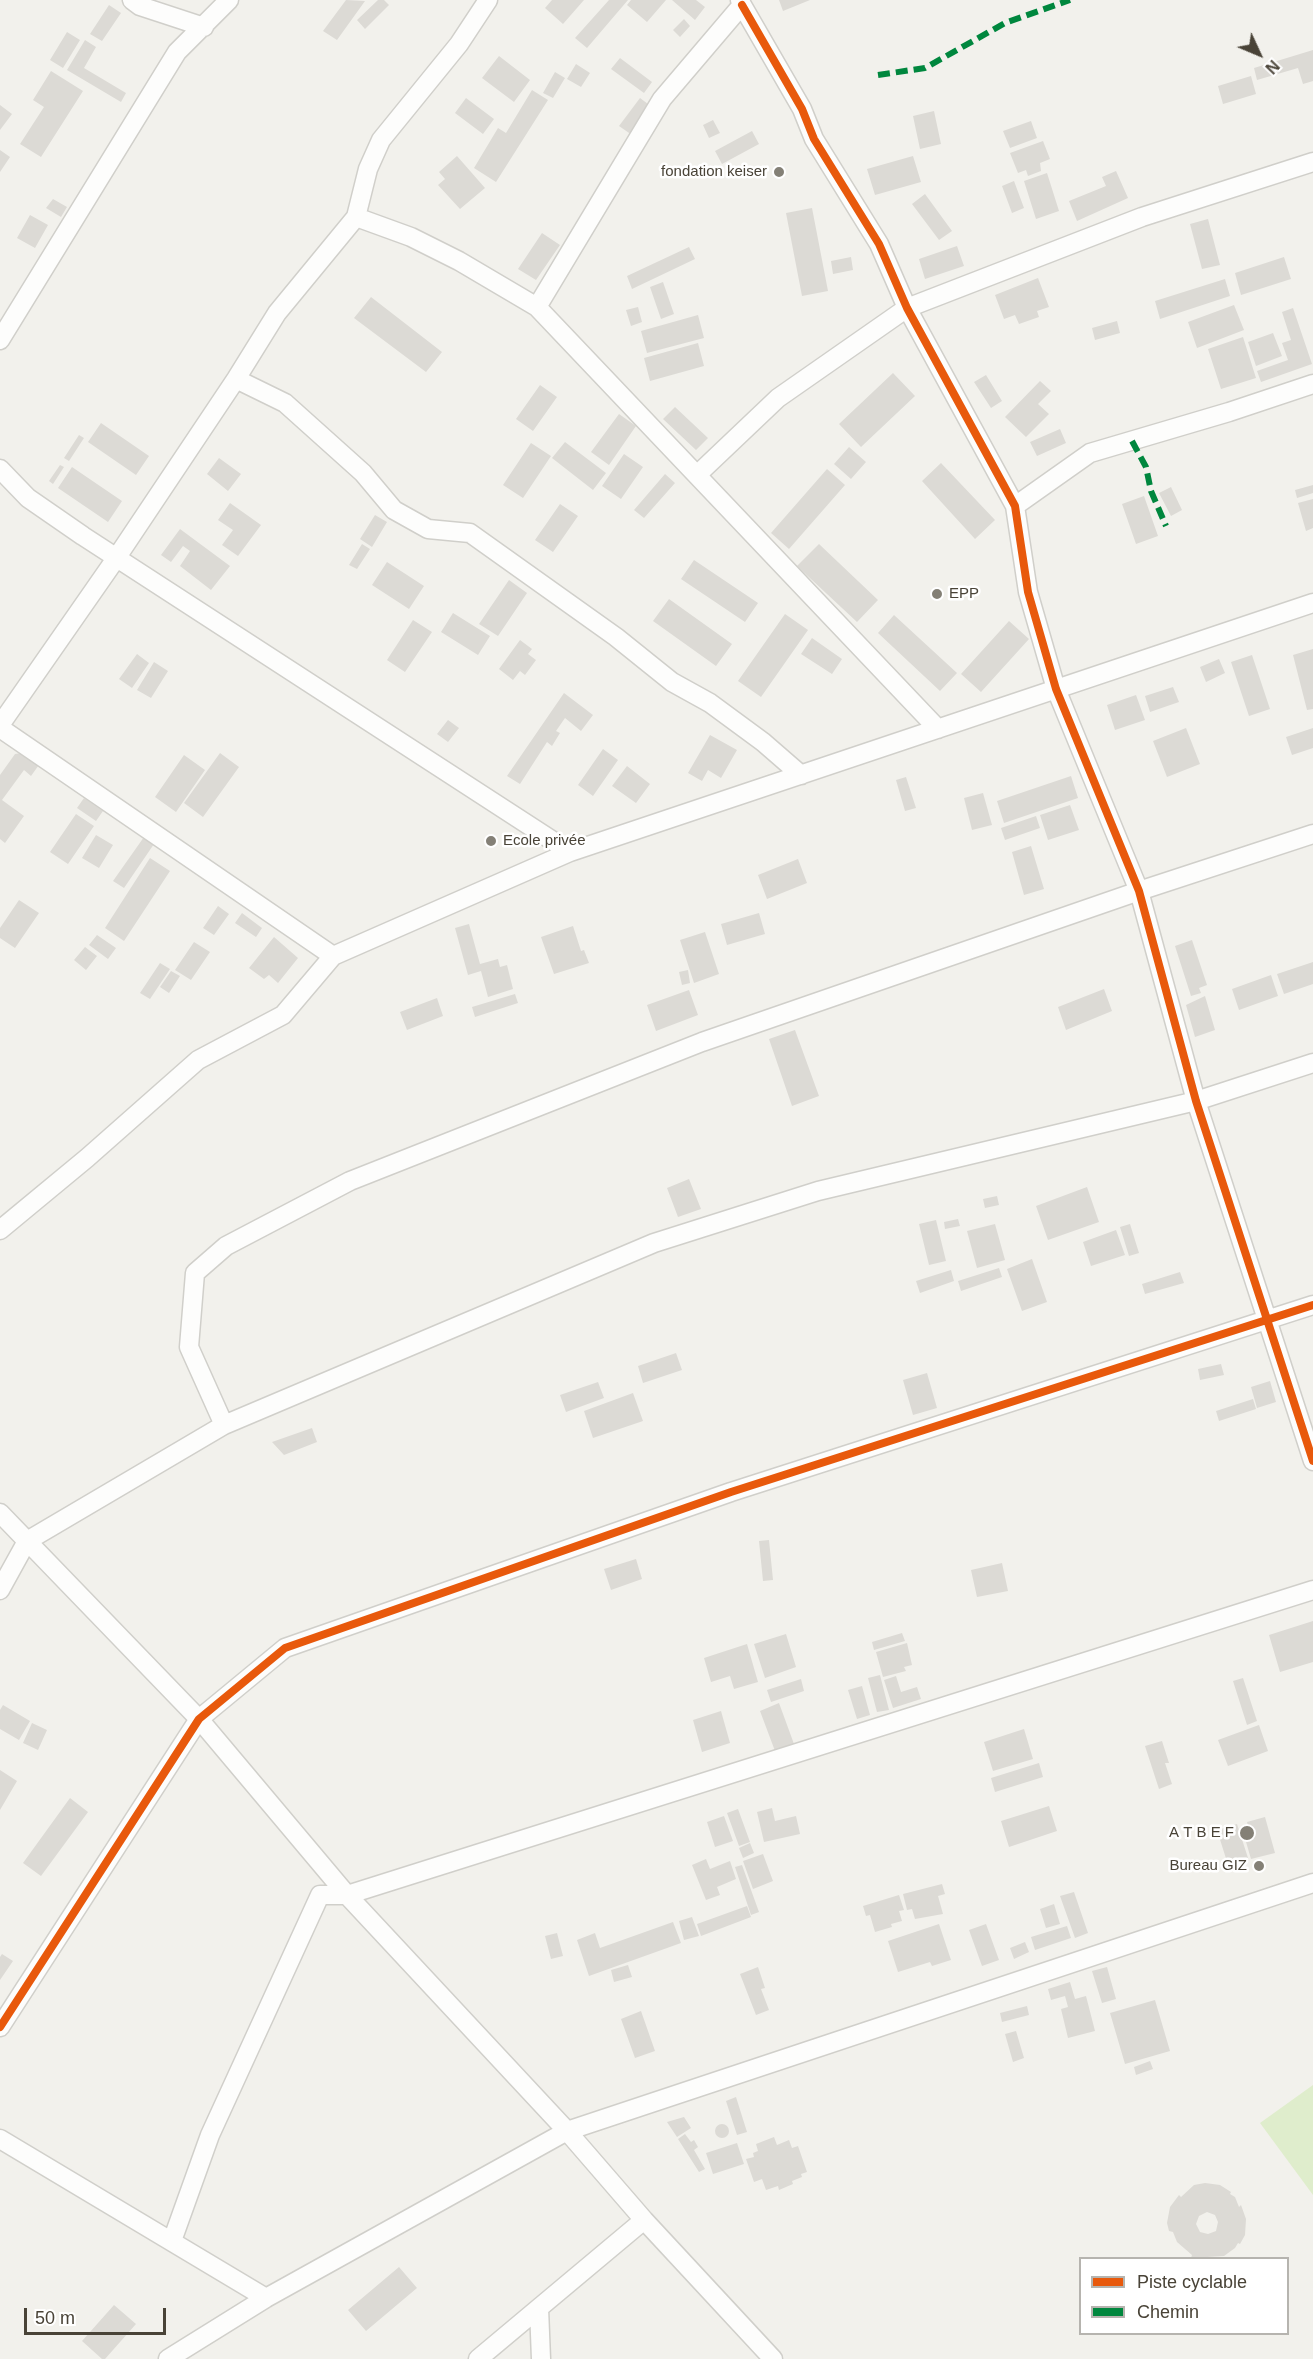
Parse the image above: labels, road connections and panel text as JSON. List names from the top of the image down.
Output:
{
  "places": [
    "fondation keiser",
    "EPP",
    "Ecole privée",
    "A T B E F",
    "Bureau GIZ"
  ],
  "legend": ["Piste cyclable", "Chemin"],
  "scale_bar": "50 m",
  "north": "bottom right"
}
